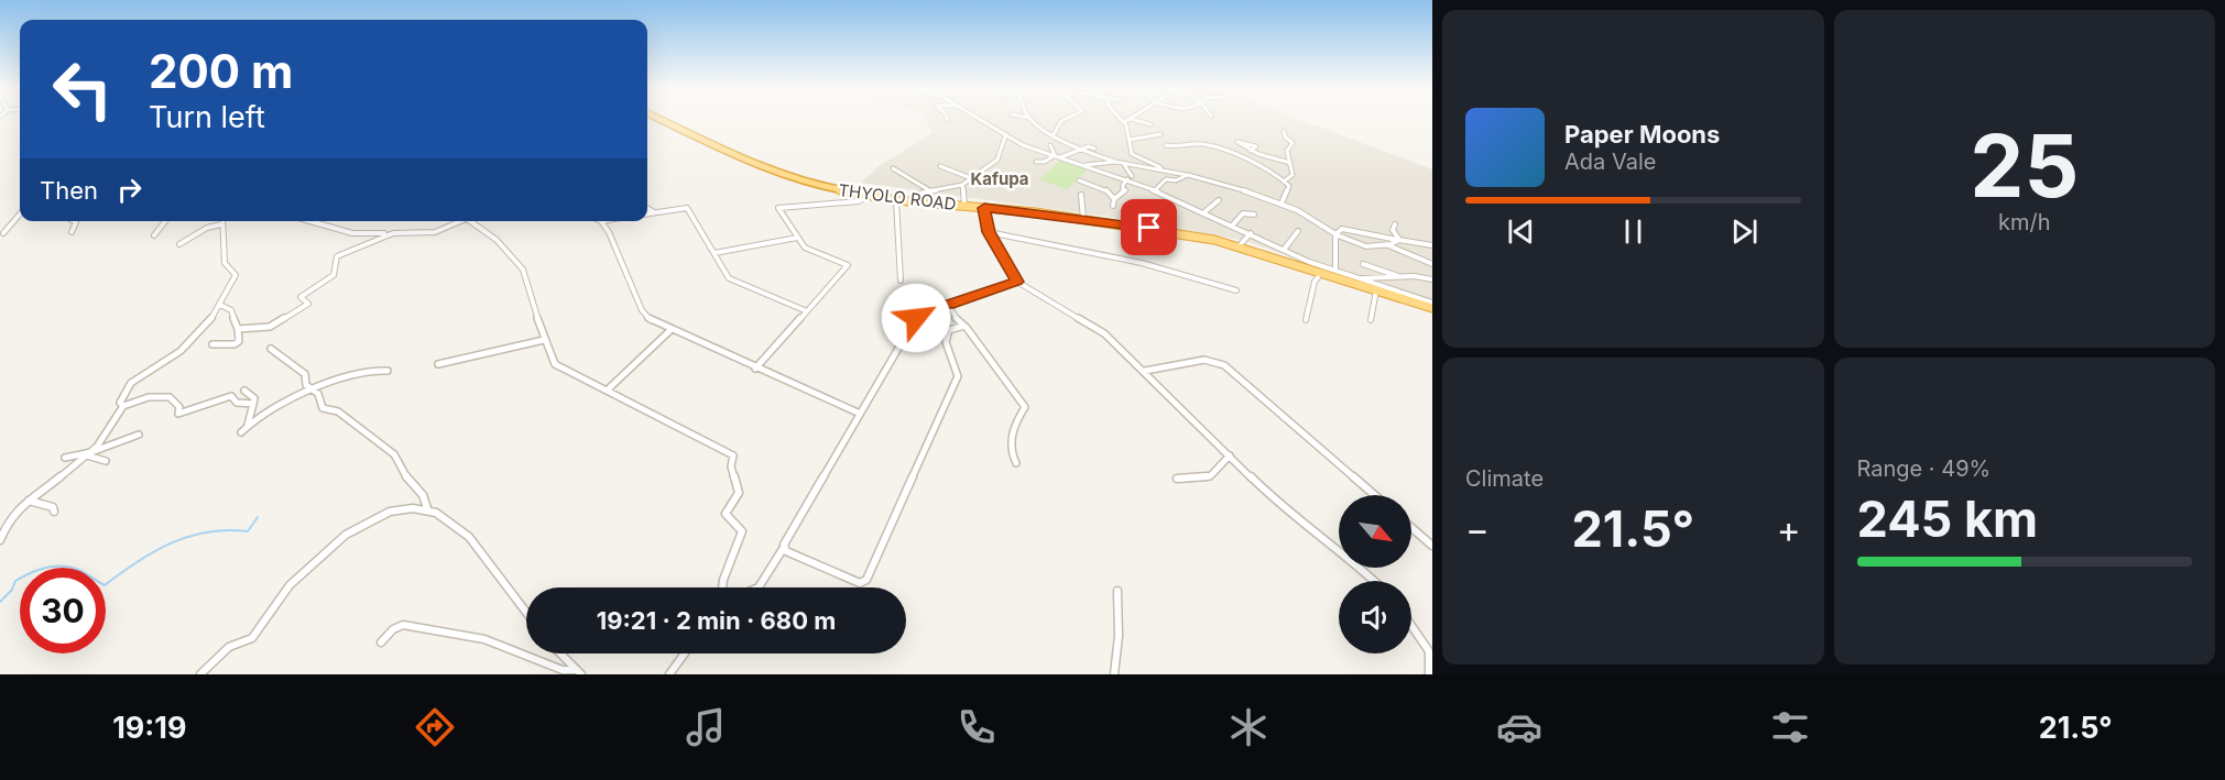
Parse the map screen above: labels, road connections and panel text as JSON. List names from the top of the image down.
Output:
{
  "streets": {
    "highway": ["THYOLO ROAD"]
  },
  "districts": ["Kafupa"],
  "north": "bottom right",
  "page": {
    "tile": [
      ["25", "km/h"],
      "Climate",
      ["Range · 49%", "245 km"]
    ],
    "turn": ["200 m", "Turn left"],
    "song": ["Paper Moons", "Ada Vale"],
    "then": "Then",
    "heat": ["−", "21.5°", "+"],
    "limit": "30",
    "trip": "19:21 · 2 min · 680 m",
    "tabs": ["19:19", "21.5°"]
  }
}
